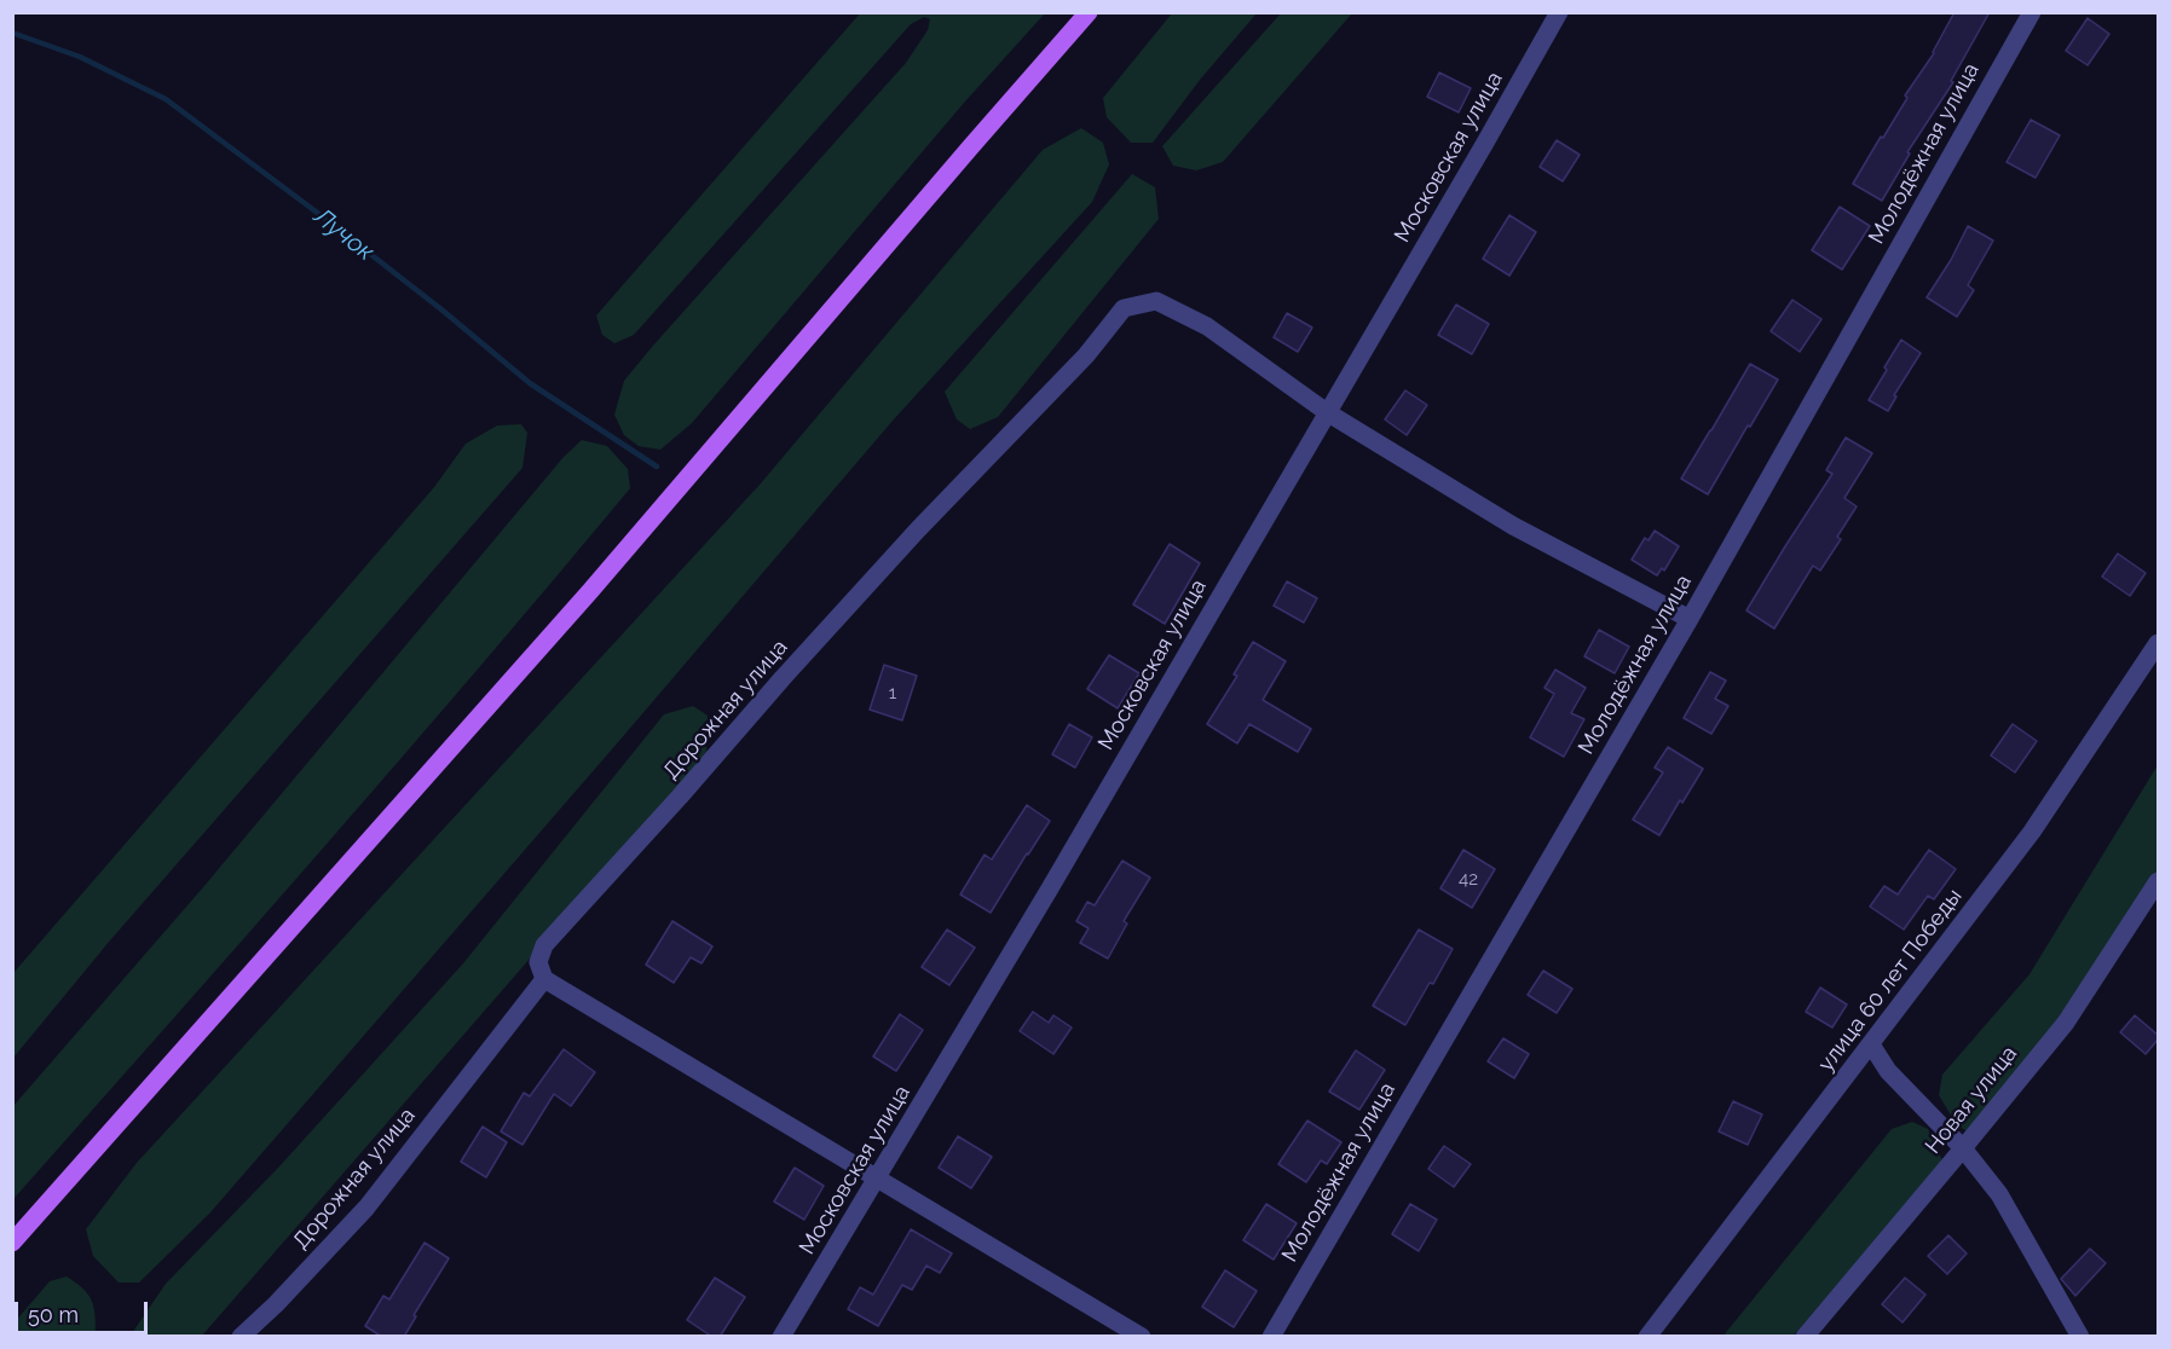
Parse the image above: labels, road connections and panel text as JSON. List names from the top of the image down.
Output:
{
  "streets": {
    "street": [
      "Молодёжная улица",
      "Московская улица",
      "Дорожная улица",
      "улица 60 лет Победы",
      "Новая улица"
    ]
  },
  "crossings": [
    ["Молодёжная улица", "Дорожная улица"],
    ["Московская улица", "Дорожная улица"]
  ],
  "water": ["Лучок"],
  "house_numbers": ["1", "42"],
  "scale_bar": "50 m"
}
